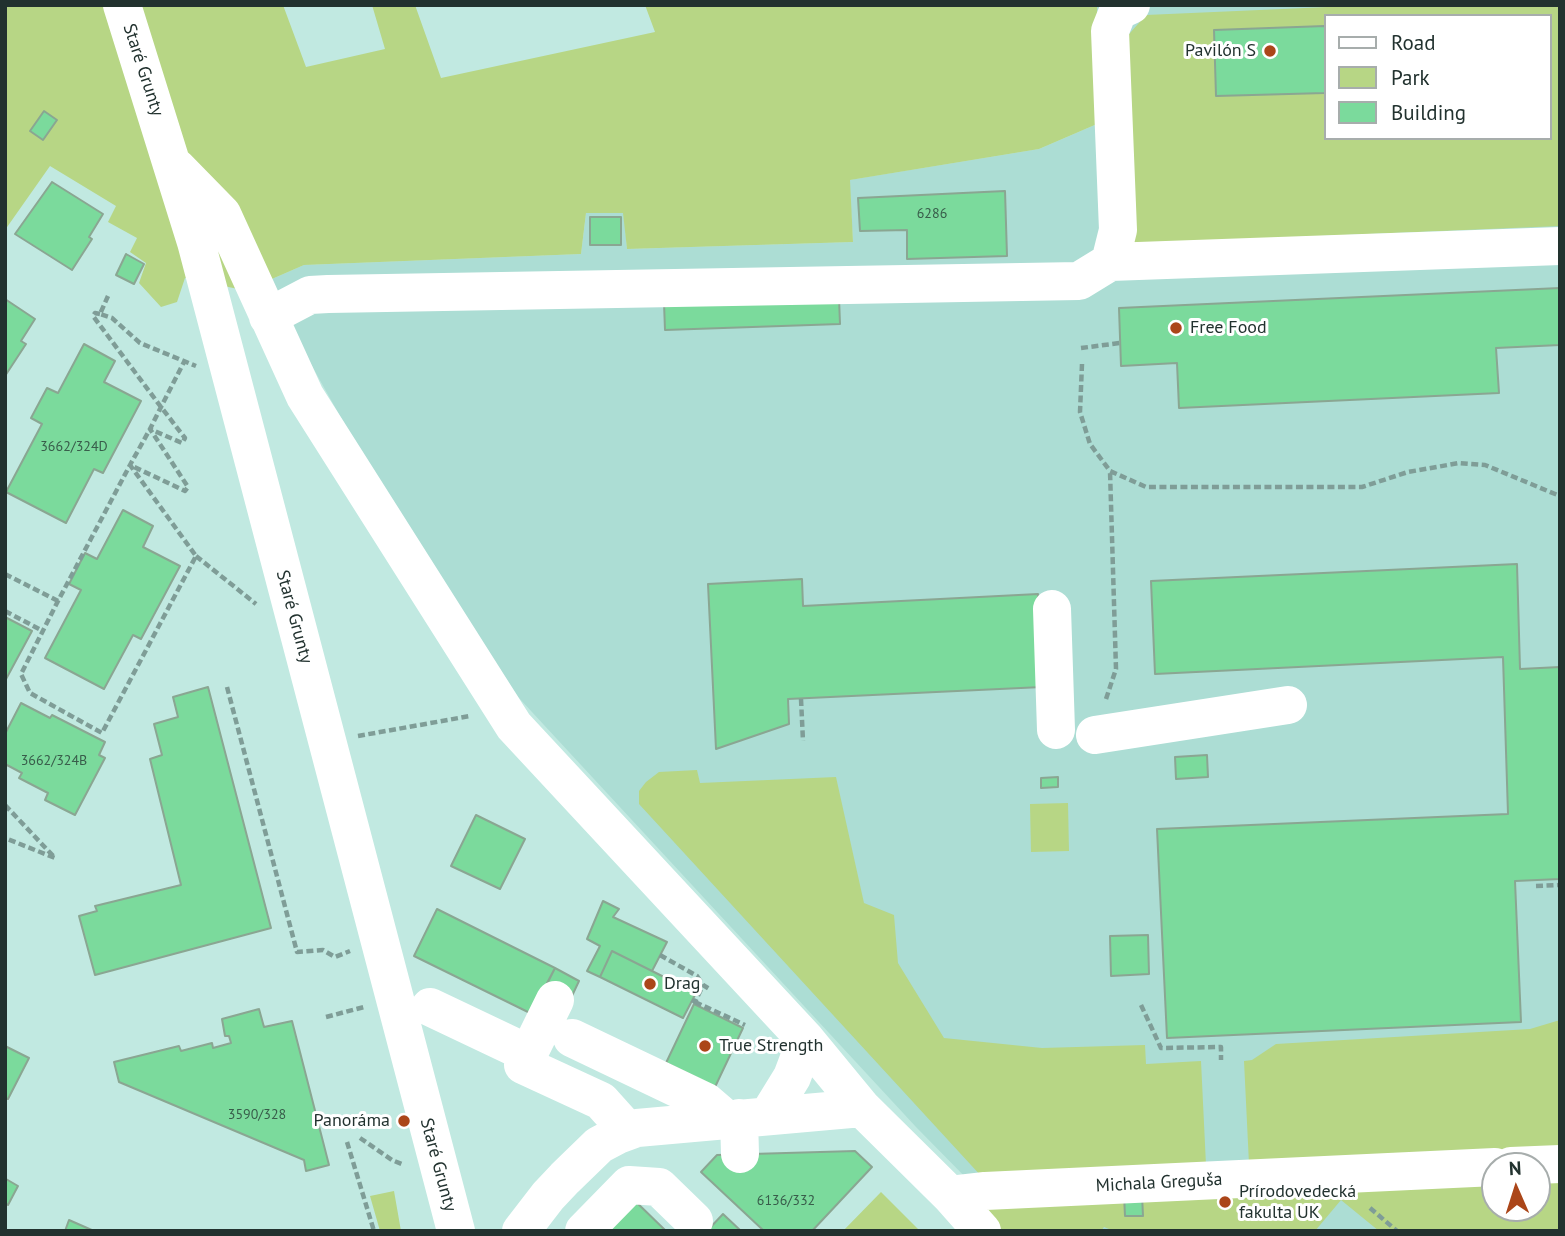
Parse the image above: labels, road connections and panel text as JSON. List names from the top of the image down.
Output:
{
  "streets": {
    "street": ["Staré Grunty", "Michala Greguša"]
  },
  "places": [
    "Pavilón S",
    "Free Food",
    "Drag",
    "True Strength",
    "Panoráma",
    "Prírodovedecká fakulta UK"
  ],
  "house_numbers": [
    "6286",
    "3662/324D",
    "3662/324B",
    "3590/328",
    "6136/332"
  ],
  "legend": ["Road", "Park", "Building"],
  "north": "top"
}
